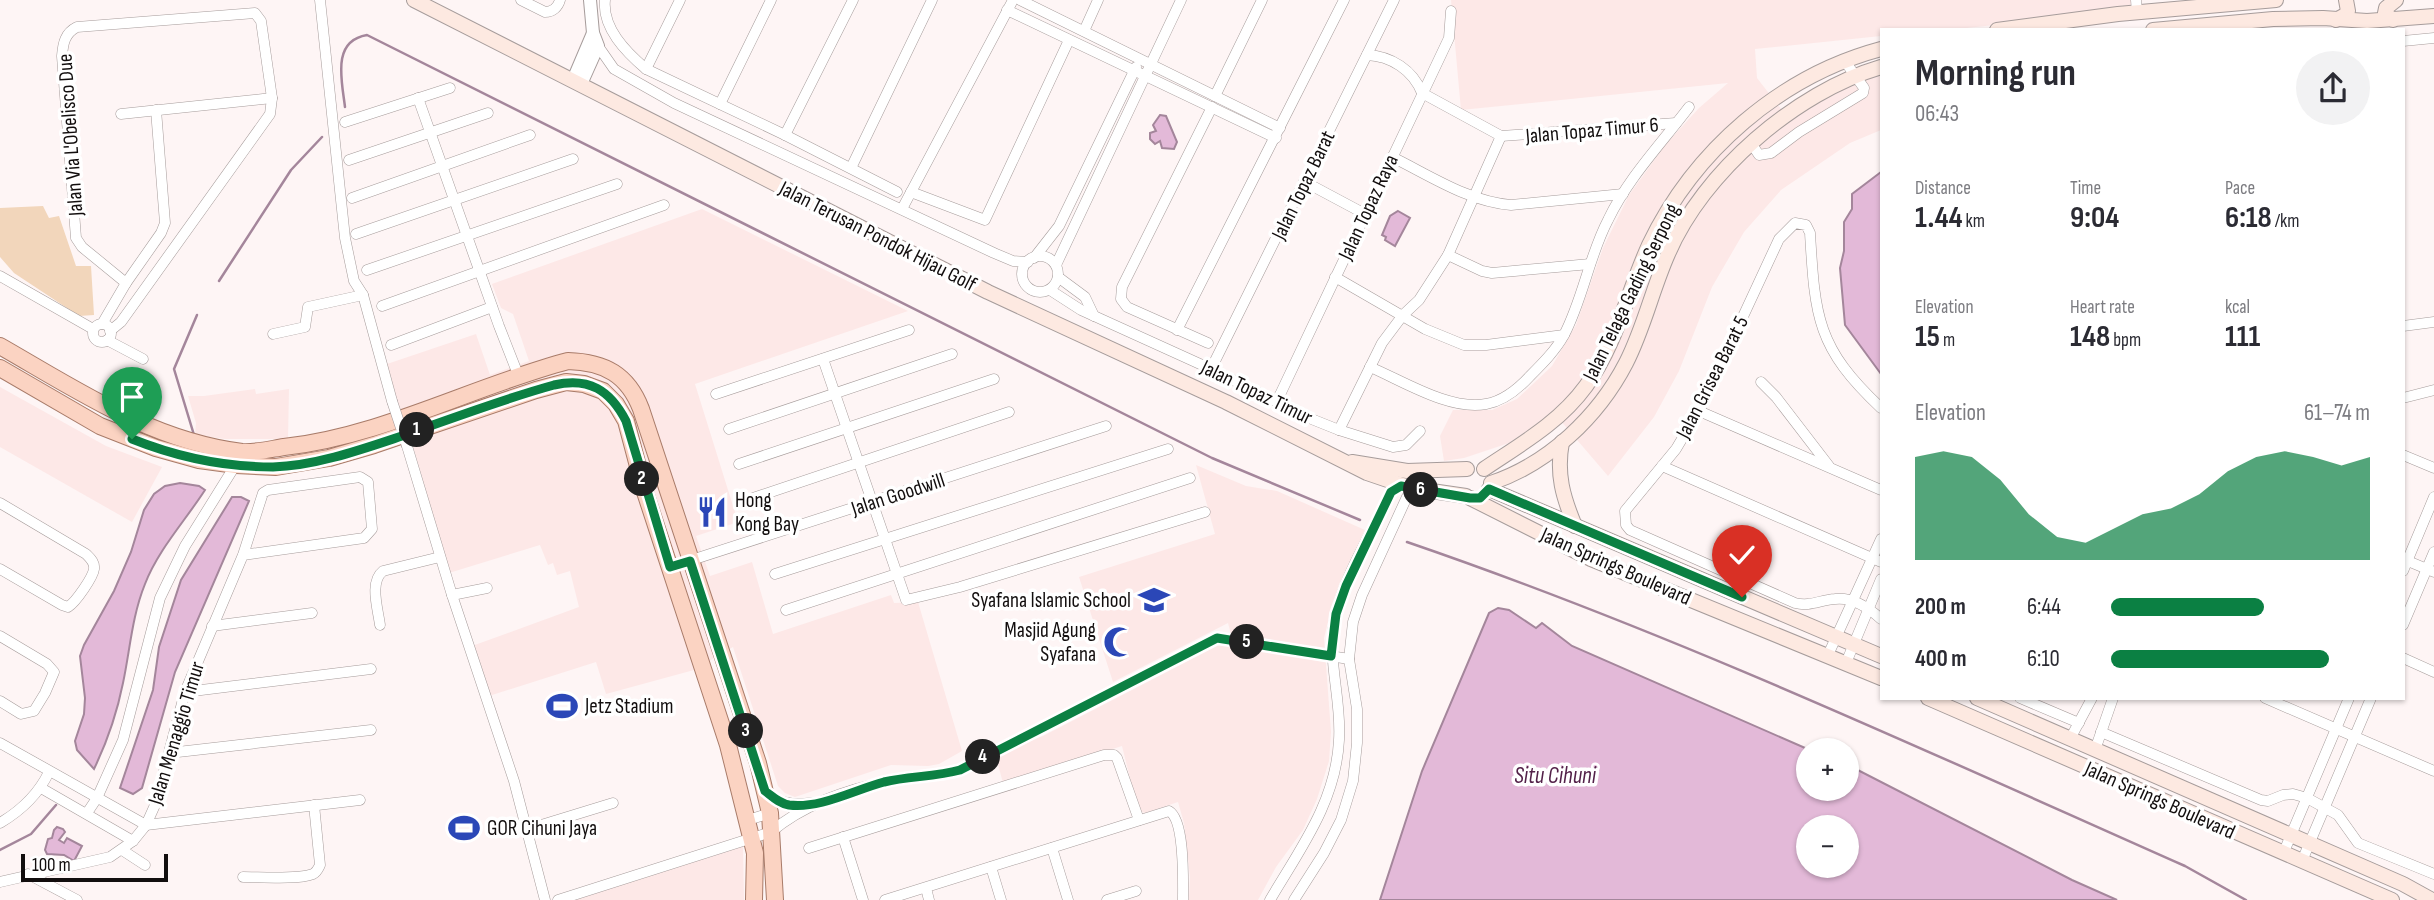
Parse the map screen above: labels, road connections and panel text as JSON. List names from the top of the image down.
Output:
{
  "streets": {
    "main road": ["Jalan Terusan Pondok Hijau Golf", "Jalan Telaga Gading Serpong", "Jalan Springs Boulevard"],
    "street": [
      "Jalan Topaz Timur 6",
      "Jalan Via L'Obelisco Due",
      "Jalan Topaz Barat",
      "Jalan Topaz Raya",
      "Jalan Grisea Barat 5",
      "Jalan Topaz Timur",
      "Jalan Goodwill",
      "Jalan Menaggio Timur"
    ]
  },
  "crossings": [
    ["Jalan Topaz Timur 6", "Jalan Topaz Barat"],
    ["Jalan Topaz Timur 6", "Jalan Topaz Raya"],
    ["Jalan Topaz Barat", "Jalan Topaz Timur"],
    ["Jalan Topaz Raya", "Jalan Topaz Timur"],
    ["Jalan Terusan Pondok Hijau Golf", "Jalan Telaga Gading Serpong"],
    ["Jalan Terusan Pondok Hijau Golf", "Jalan Springs Boulevard"],
    ["Jalan Telaga Gading Serpong", "Jalan Springs Boulevard"]
  ],
  "water": ["Situ Cihuni"],
  "places": {
    "restaurant": ["Hong Kong Bay"],
    "school or university": ["Syafana Islamic School"],
    "mosque": ["Masjid Agung Syafana"],
    "sports": ["Jetz Stadium", "GOR Cihuni Jaya"]
  },
  "scale_bar": "100 m",
  "page": {
    "heading": ["Morning run", "06:43"],
    "stats": [
      ["Distance", "1.44 km"],
      ["Time", "9:04"],
      ["Pace", "6:18 /km"],
      ["Elevation", "15 m"],
      ["Heart rate", "148 bpm"],
      ["kcal", "111"]
    ],
    "chart": ["Elevation", "61–74 m"],
    "pins": [
      "1",
      "2",
      "6",
      "5",
      "3",
      "4"
    ],
    "list": [
      {
        "name": "200 m",
        "note": "6:44"
      },
      {
        "name": "400 m",
        "note": "6:10"
      }
    ],
    "map_buttons": ["+", "−"],
    "scale": "100 m"
  }
}
